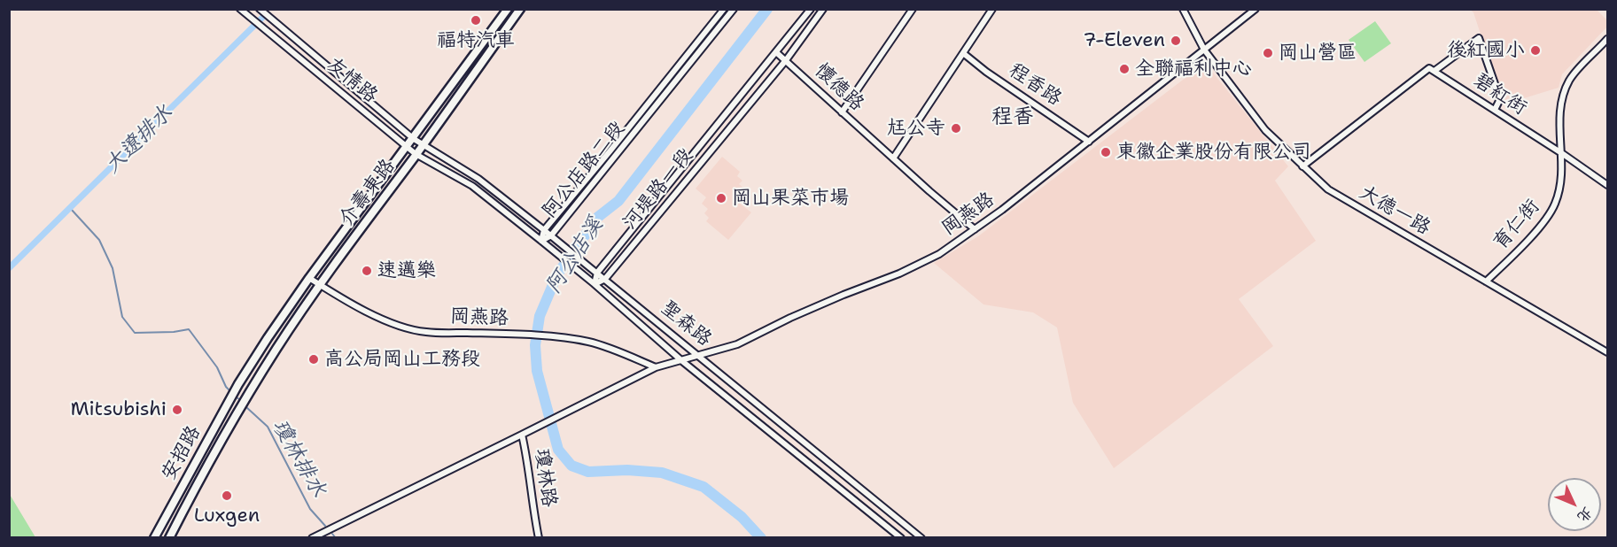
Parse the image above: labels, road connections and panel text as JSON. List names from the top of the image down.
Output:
{
  "streets": {
    "main road": ["介壽東路", "安招路"],
    "street": [
      "友情路",
      "程香路",
      "懷德路",
      "碧紅街",
      "阿公店路二段",
      "河堤路一段",
      "大德一路",
      "岡燕路",
      "育仁街",
      "聖森路",
      "瓊林路"
    ]
  },
  "crossings": [
    ["友情路", "介壽東路"],
    ["友情路", "聖森路"],
    ["程香路", "岡燕路"],
    ["懷德路", "河堤路一段"],
    ["懷德路", "岡燕路"],
    ["碧紅街", "育仁街"],
    ["阿公店路二段", "聖森路"],
    ["河堤路一段", "聖森路"],
    ["介壽東路", "岡燕路"],
    ["介壽東路", "聖森路"],
    ["介壽東路", "安招路"],
    ["大德一路", "岡燕路"],
    ["大德一路", "育仁街"],
    ["岡燕路", "聖森路"],
    ["岡燕路", "瓊林路"]
  ],
  "districts": ["程香"],
  "water": ["大遼排水", "阿公店溪", "瓊林排水"],
  "places": [
    "福特汽車",
    "7-Eleven",
    "後紅國小",
    "岡山營區",
    "全聯福利中心",
    "尪公寺",
    "東徽企業股份有限公司",
    "岡山果菜市場",
    "速邁樂",
    "高公局岡山工務段",
    "Mitsubishi",
    "Luxgen"
  ],
  "north": "bottom right"
}
